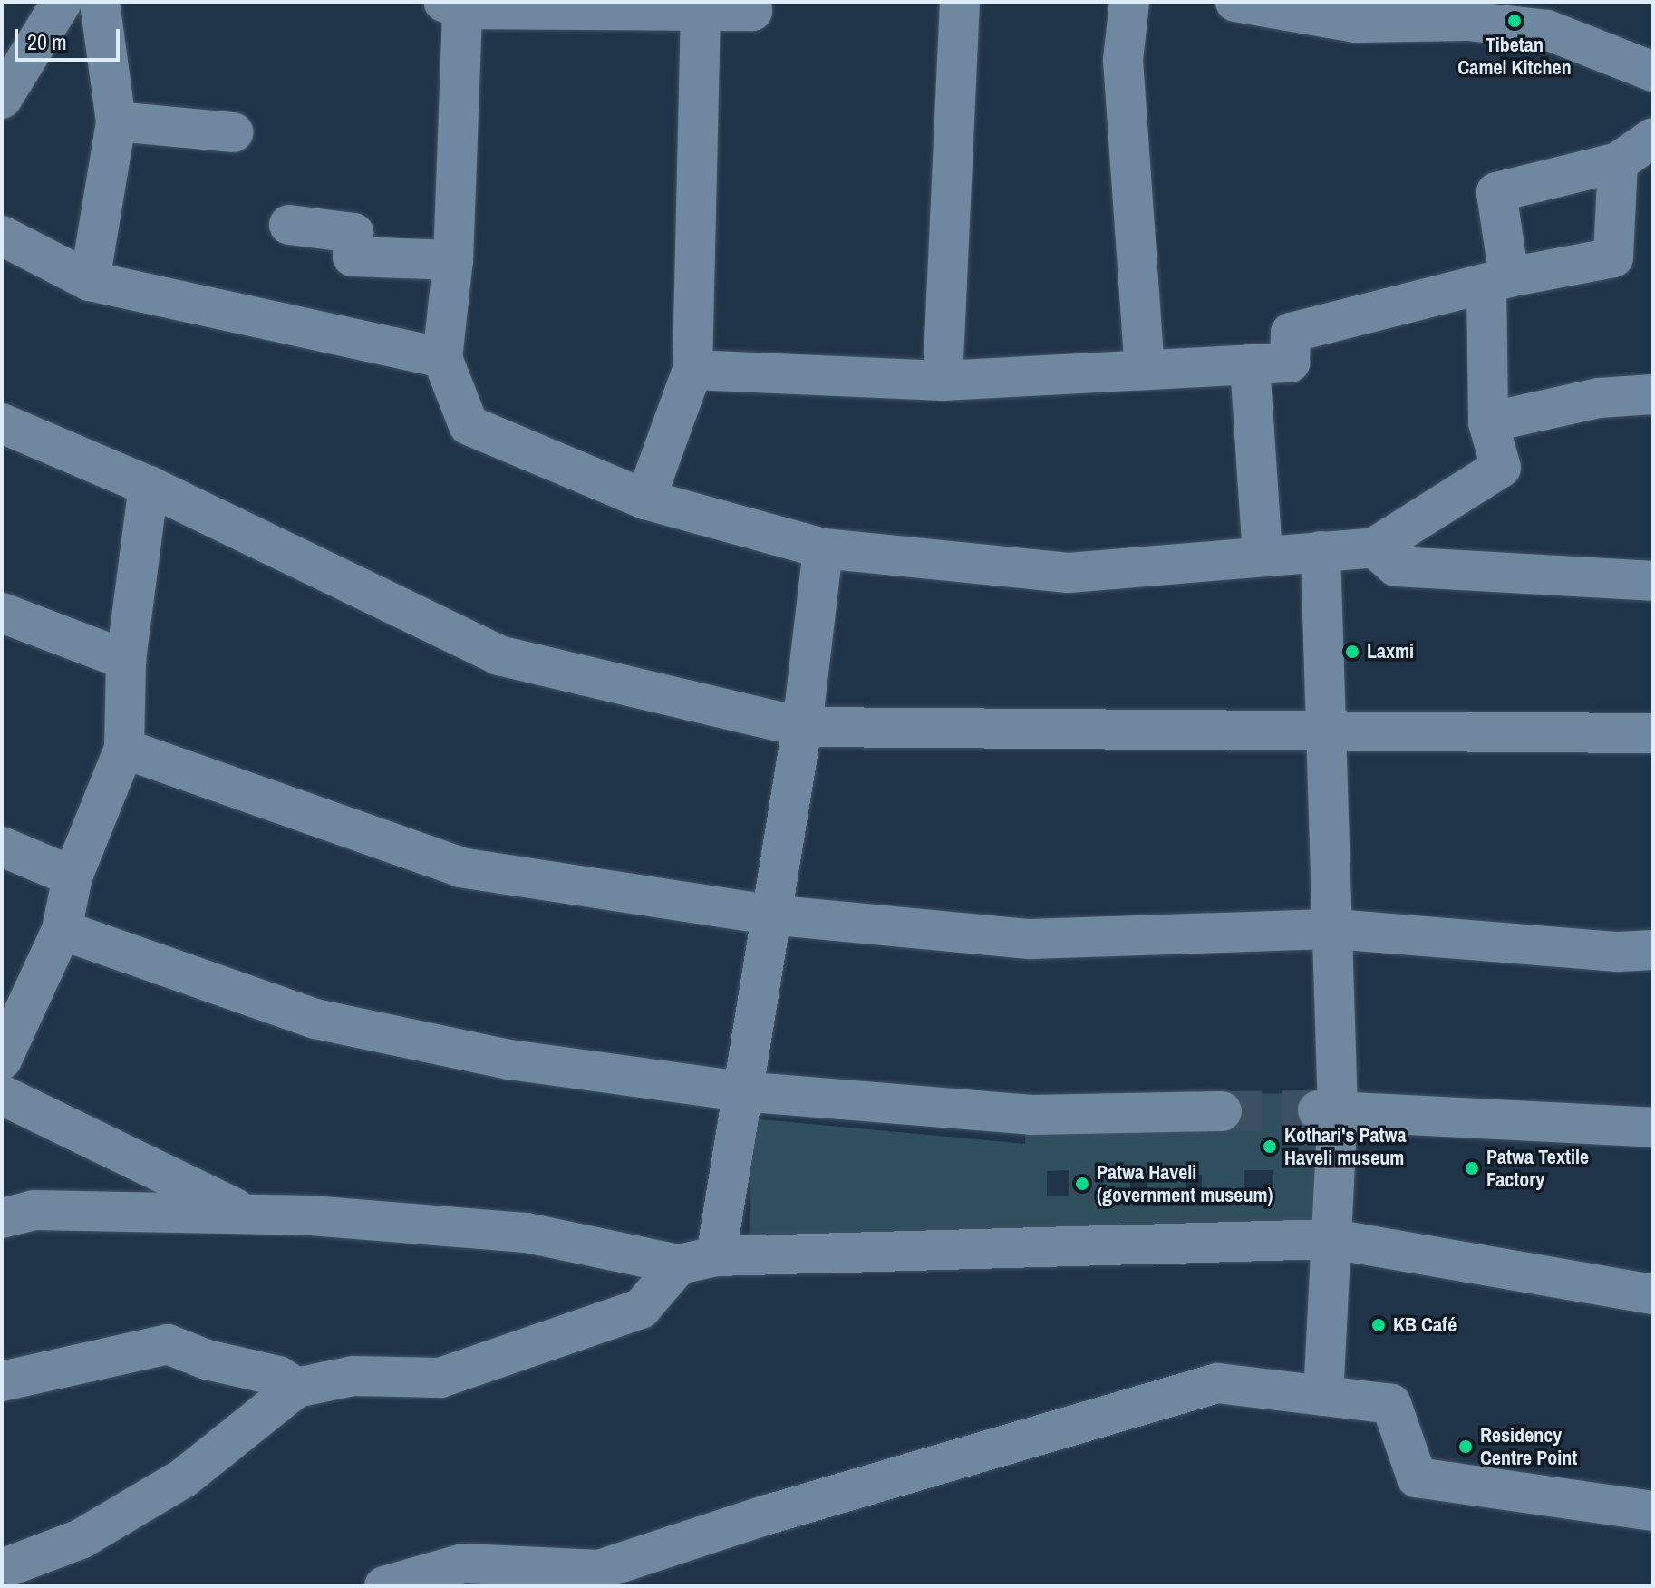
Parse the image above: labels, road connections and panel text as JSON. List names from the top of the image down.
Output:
{
  "places": [
    "Tibetan Camel Kitchen",
    "Laxmi",
    "Kothari's Patwa Haveli museum",
    "Patwa Textile Factory",
    "Patwa Haveli (government museum)",
    "KB Café",
    "Residency Centre Point"
  ],
  "scale_bar": "20 m"
}
